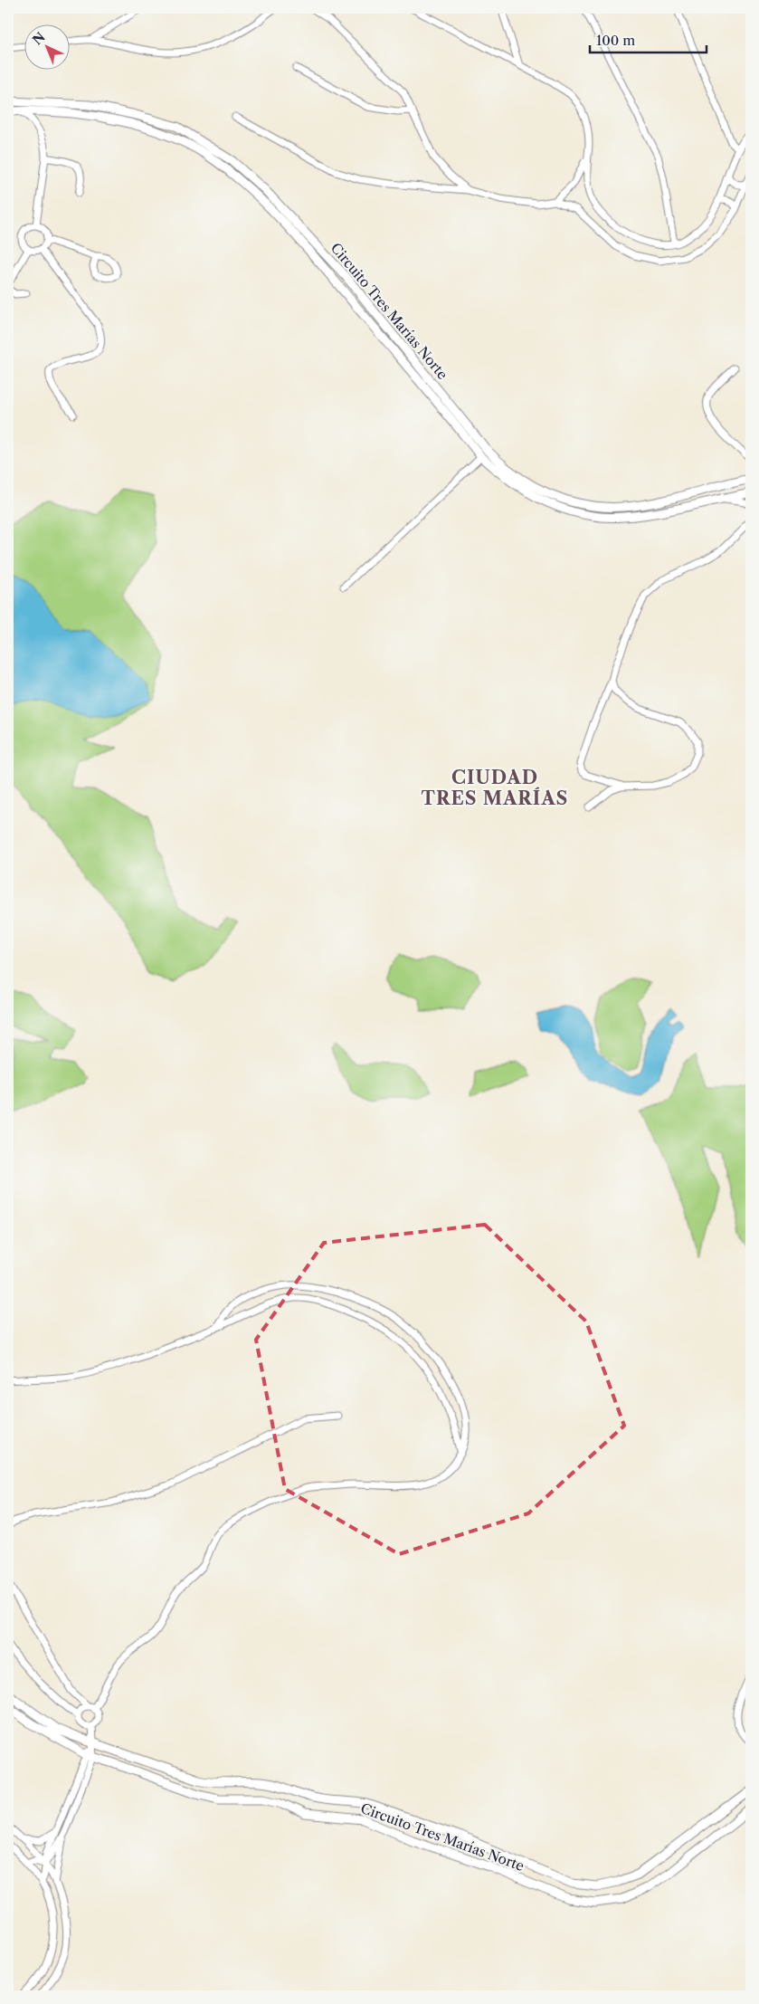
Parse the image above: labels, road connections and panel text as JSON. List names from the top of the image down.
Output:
{
  "streets": {
    "street": ["Circuito Tres Marías Norte"]
  },
  "districts": ["CIUDAD TRES MARÍAS"],
  "scale_bar": "100 m",
  "north": "top left"
}
